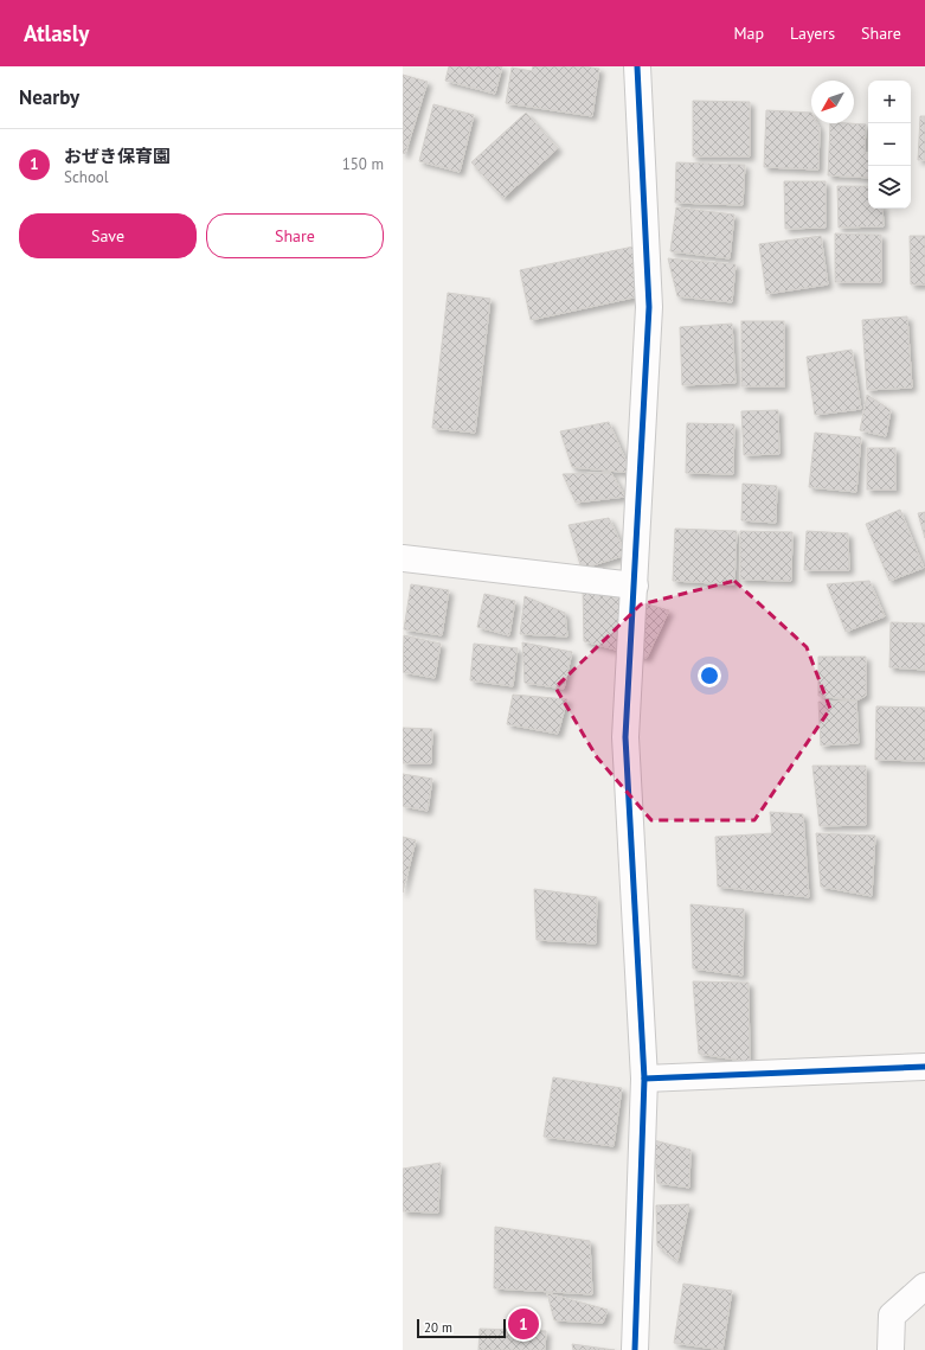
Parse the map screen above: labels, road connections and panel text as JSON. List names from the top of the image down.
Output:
{
  "scale_bar": "20 m",
  "north": "bottom left",
  "page": {
    "header": "Atlasly",
    "nav": ["Map", "Layers", "Share"],
    "heading": "Nearby",
    "map_buttons": ["+", "−"],
    "list": [
      {
        "mark": "1",
        "name": "おぜき保育園",
        "note": "School",
        "value": "150 m"
      }
    ],
    "buttons": ["Save", "Share"],
    "pins": "1",
    "scale": "20 m"
  }
}
